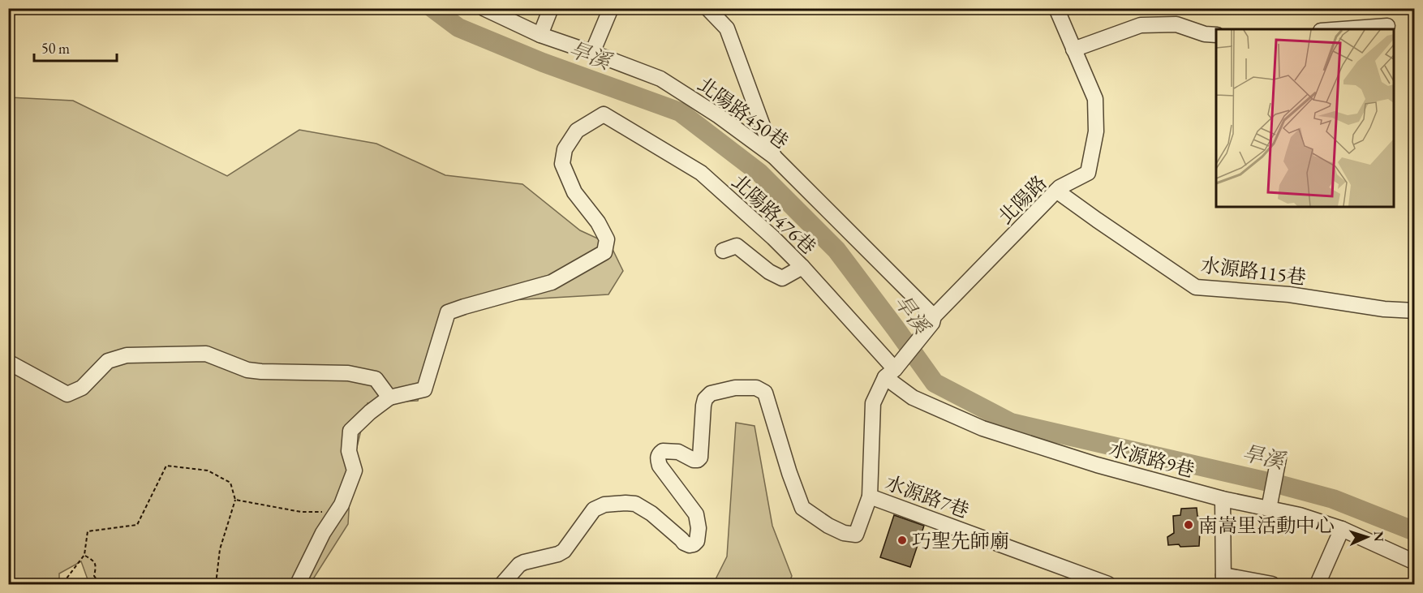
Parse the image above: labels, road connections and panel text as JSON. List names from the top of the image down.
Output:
{
  "streets": {
    "street": [
      "北陽路450巷",
      "北陽路",
      "北陽路476巷",
      "水源路115巷",
      "水源路9巷",
      "水源路7巷"
    ]
  },
  "crossings": [
    ["北陽路450巷", "北陽路"],
    ["北陽路", "北陽路476巷"],
    ["北陽路", "水源路115巷"],
    ["北陽路", "水源路9巷"],
    ["北陽路476巷", "水源路9巷"]
  ],
  "water": ["旱溪"],
  "places": ["南嵩里活動中心", "巧聖先師廟"],
  "scale_bar": "50 m",
  "north": "right"
}
